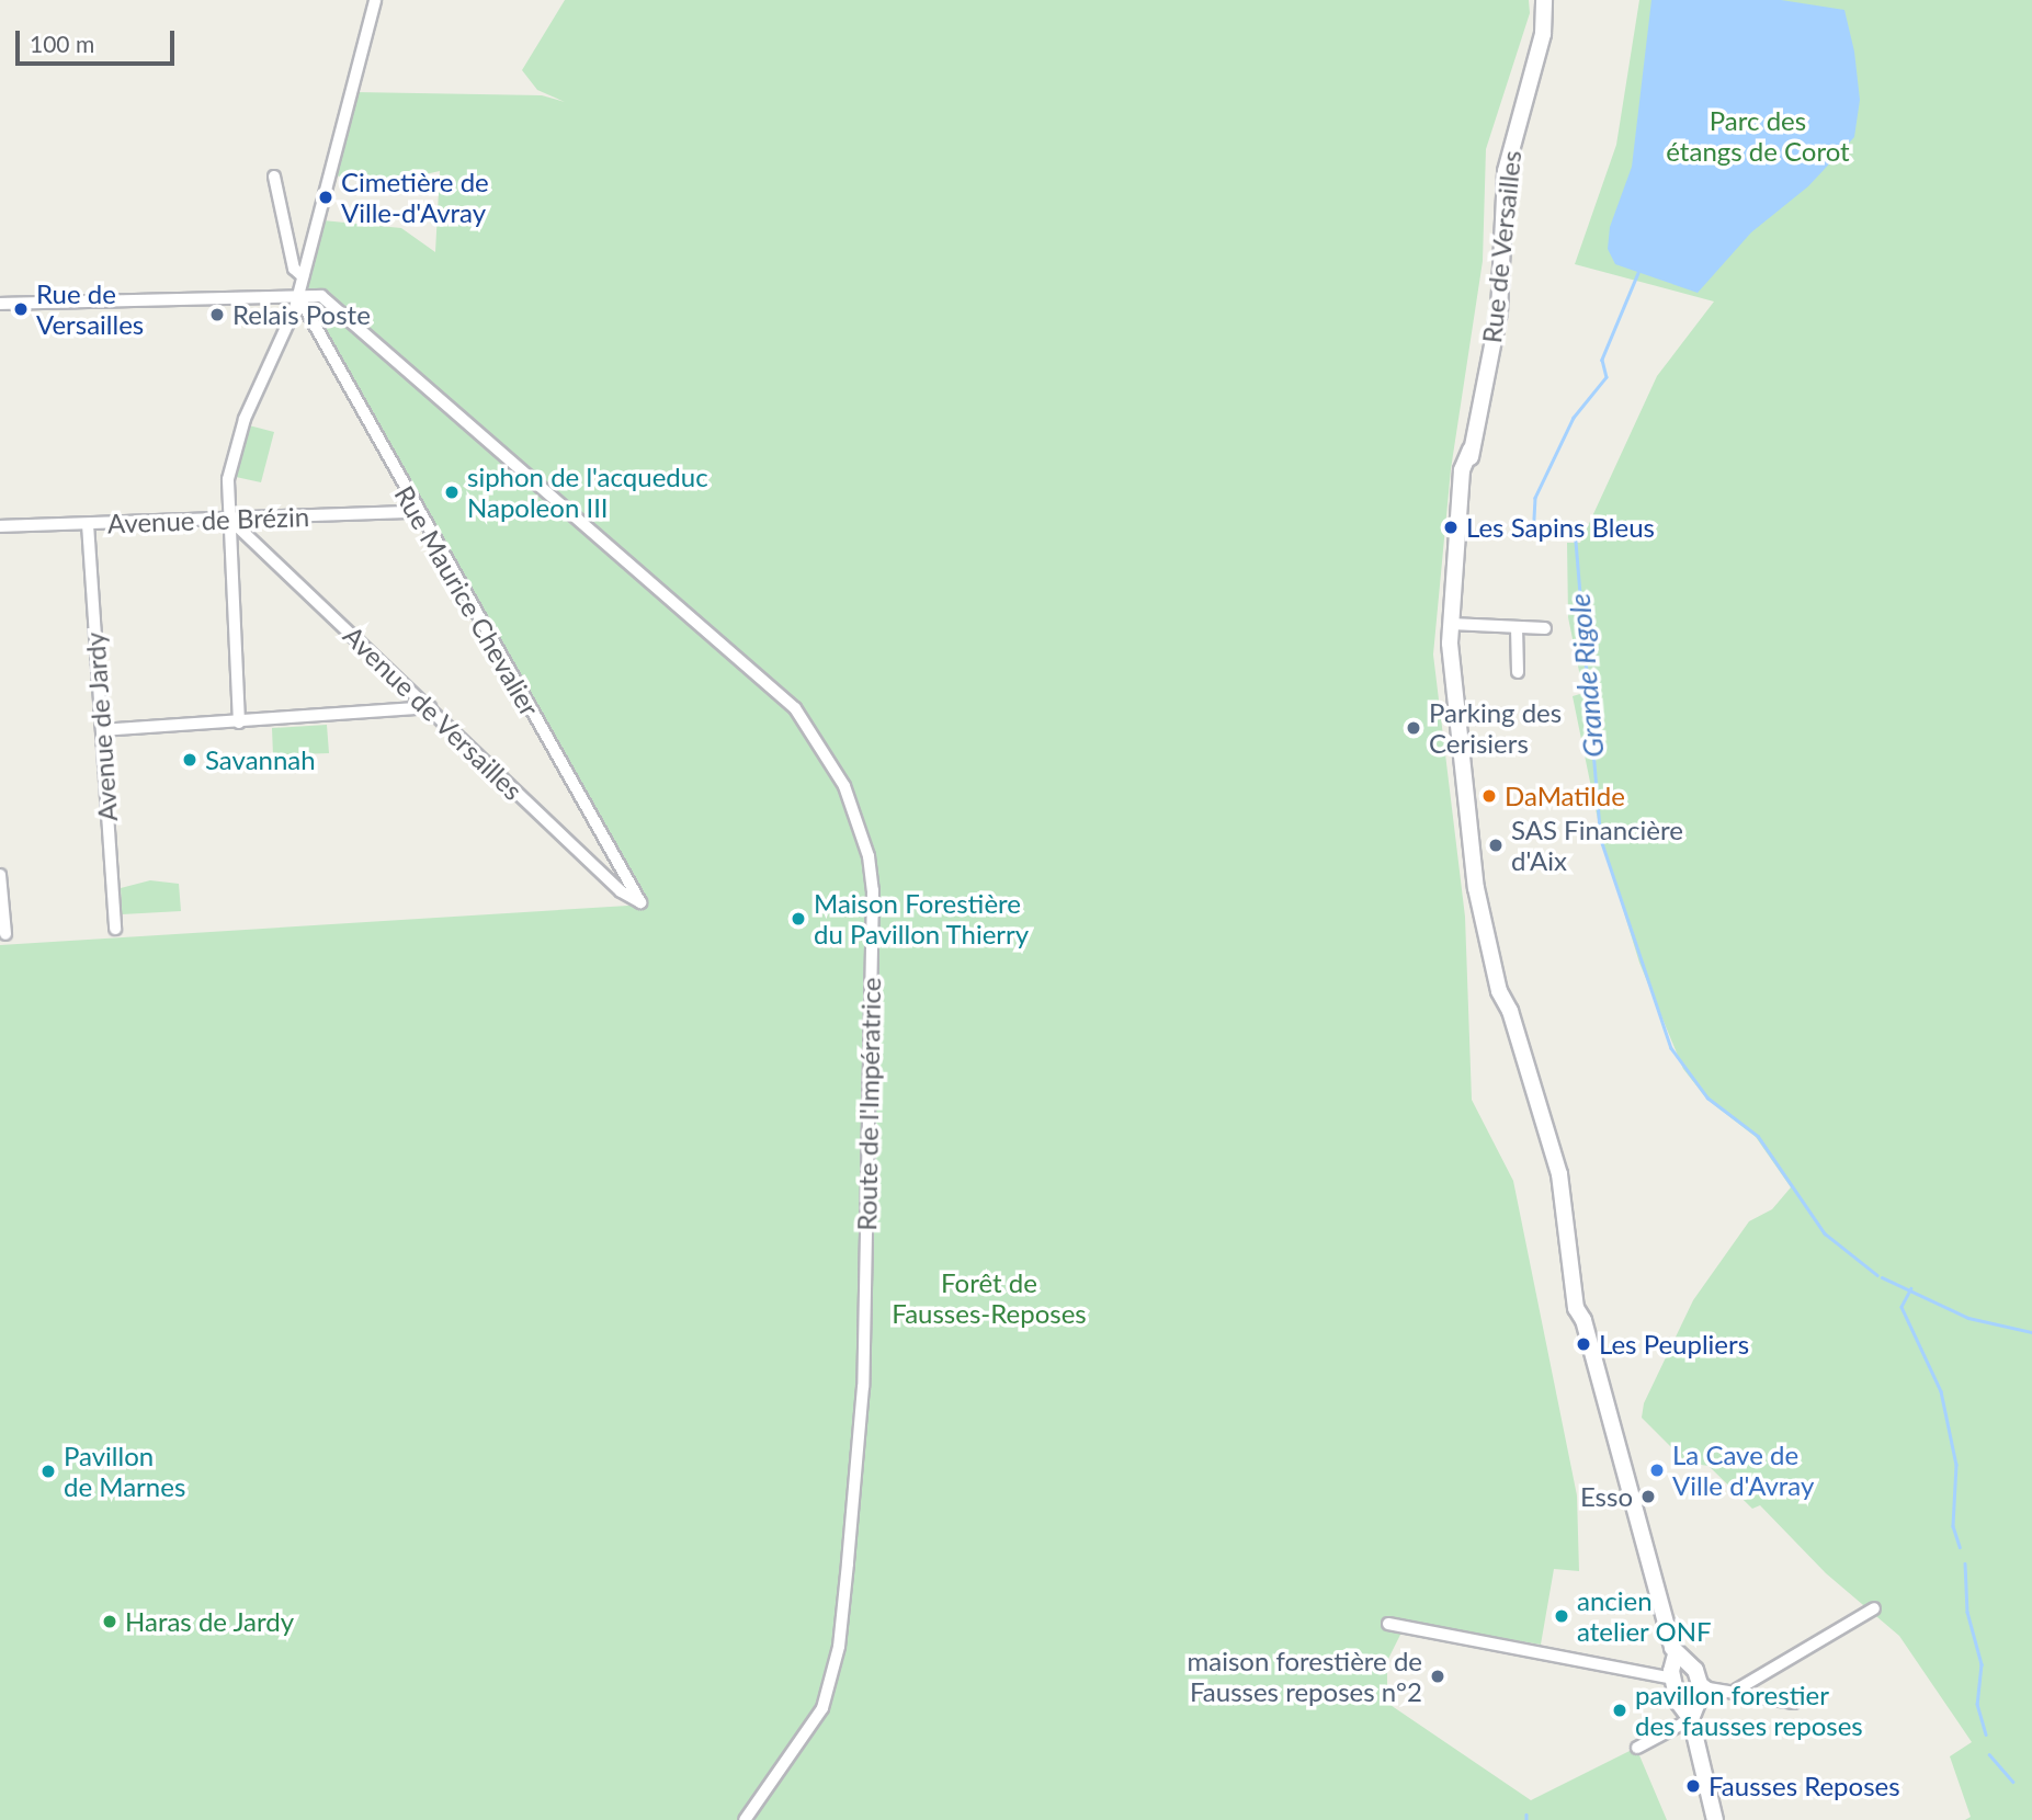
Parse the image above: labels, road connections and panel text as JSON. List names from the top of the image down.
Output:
{
  "streets": {
    "main road": ["Rue de Versailles"],
    "street": [
      "Avenue de Brézin",
      "Rue Maurice Chevalier",
      "Avenue de Versailles",
      "Avenue de Jardy",
      "Route de l'Impératrice"
    ]
  },
  "crossings": [
    ["Avenue de Brézin", "Rue Maurice Chevalier"],
    ["Avenue de Brézin", "Avenue de Versailles"],
    ["Avenue de Brézin", "Avenue de Jardy"],
    ["Rue Maurice Chevalier", "Avenue de Versailles"],
    ["Rue Maurice Chevalier", "Route de l'Impératrice"]
  ],
  "water": ["Grande Rigole"],
  "parks": ["Parc des étangs de Corot", "Forêt de Fausses-Reposes"],
  "places": [
    "Cimetière de Ville-d'Avray",
    "Rue de Versailles",
    "Relais Poste",
    "siphon de l'acqueduc Napoleon III",
    "Les Sapins Bleus",
    "Parking des Cerisiers",
    "Savannah",
    "DaMatilde",
    "SAS Financière d'Aix",
    "Maison Forestière du Pavillon Thierry",
    "Les Peupliers",
    "La Cave de Ville d'Avray",
    "Pavillon de Marnes",
    "Esso",
    "ancien atelier ONF",
    "Haras de Jardy",
    "maison forestière de Fausses reposes n°2",
    "pavillon forestier des fausses reposes",
    "Fausses Reposes"
  ],
  "scale_bar": "100 m"
}
